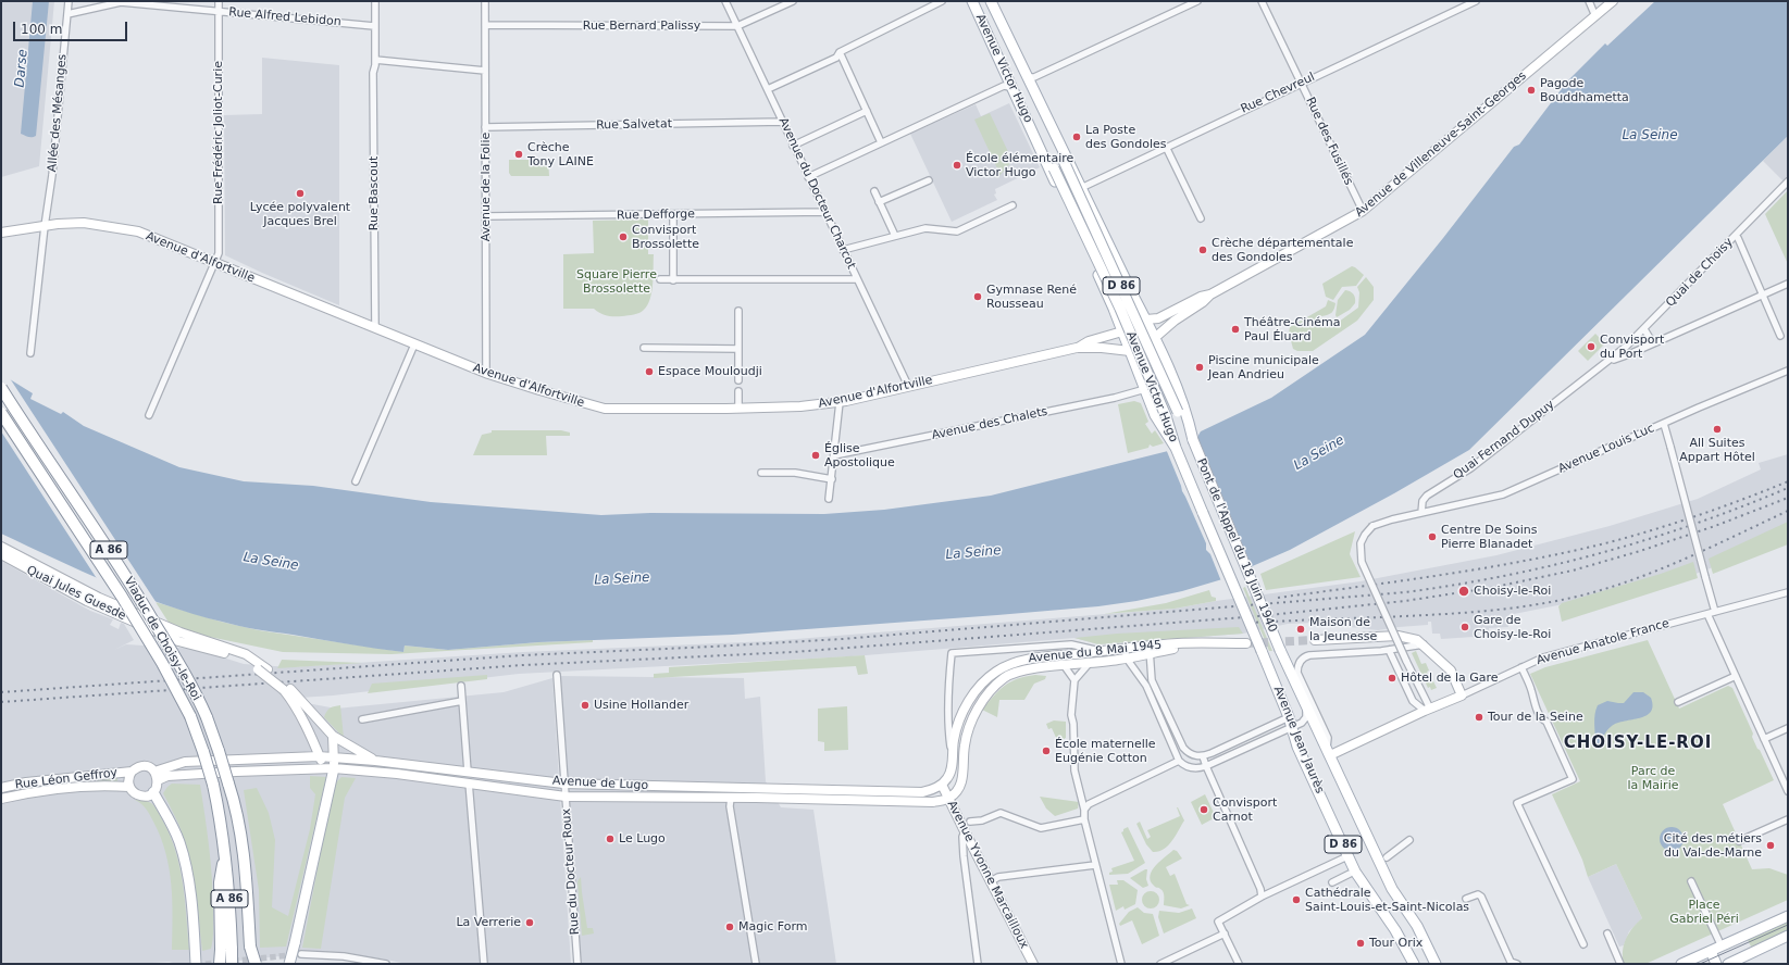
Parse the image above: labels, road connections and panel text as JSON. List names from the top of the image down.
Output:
{
  "streets": {
    "highway": ["A 86", "Viaduc de Choisy-le-Roi"],
    "main road": [
      "Avenue Victor Hugo",
      "Avenue de Villeneuve-Saint-Georges",
      "Avenue d'Alfortville",
      "D 86",
      "Pont de l'Appel du 18 Juin 1940",
      "Quai Jules Guesde",
      "Avenue Anatole France",
      "Avenue du 8 Mai 1945",
      "Avenue Jean Jaurès",
      "Rue Léon Geffroy",
      "Avenue de Lugo",
      "Avenue Yvonne Marcailloux"
    ],
    "street": [
      "Rue Alfred Lebidon",
      "Rue Bernard Palissy",
      "Rue Chevreul",
      "Allée des Mésanges",
      "Rue Salvetat",
      "Rue Frédéric Joliot-Curie",
      "Rue des Fusillés",
      "Avenue de la Folie",
      "Rue Bascout",
      "Avenue du Docteur Charcot",
      "Rue Defforge",
      "Quai de Choisy",
      "Avenue des Chalets",
      "Quai Fernand Dupuy",
      "Avenue Louis Luc",
      "Rue du Docteur Roux"
    ]
  },
  "crossings": [
    ["Rue Alfred Lebidon", "Allée des Mésanges"],
    ["Rue Alfred Lebidon", "Rue Frédéric Joliot-Curie"],
    ["Rue Alfred Lebidon", "Rue Bascout"],
    ["Rue Bernard Palissy", "Avenue de la Folie"],
    ["Rue Bernard Palissy", "Avenue du Docteur Charcot"],
    ["Avenue Victor Hugo", "Rue Chevreul"],
    ["Avenue Victor Hugo", "Avenue de Villeneuve-Saint-Georges"],
    ["Avenue Victor Hugo", "Avenue d'Alfortville"],
    ["Avenue Victor Hugo", "Avenue des Chalets"],
    ["Avenue Victor Hugo", "Pont de l'Appel du 18 Juin 1940"],
    ["Rue Chevreul", "Rue des Fusillés"],
    ["Allée des Mésanges", "Avenue d'Alfortville"],
    ["Rue Salvetat", "Avenue de la Folie"],
    ["Rue Salvetat", "Avenue du Docteur Charcot"],
    ["Rue Frédéric Joliot-Curie", "Avenue d'Alfortville"],
    ["Rue des Fusillés", "Avenue de Villeneuve-Saint-Georges"],
    ["Avenue de Villeneuve-Saint-Georges", "Avenue d'Alfortville"],
    ["Avenue de la Folie", "Rue Defforge"],
    ["Avenue de la Folie", "Avenue d'Alfortville"],
    ["Rue Bascout", "Avenue d'Alfortville"],
    ["Avenue du Docteur Charcot", "Rue Defforge"],
    ["Avenue du Docteur Charcot", "Avenue d'Alfortville"],
    ["Quai de Choisy", "Quai Fernand Dupuy"],
    ["Quai Fernand Dupuy", "Avenue Louis Luc"],
    ["Pont de l'Appel du 18 Juin 1940", "Avenue Jean Jaurès"],
    ["A 86", "Viaduc de Choisy-le-Roi"],
    ["Quai Jules Guesde", "Avenue de Lugo"],
    ["Avenue Anatole France", "Avenue Jean Jaurès"],
    ["Avenue du 8 Mai 1945", "Avenue de Lugo"],
    ["Avenue du 8 Mai 1945", "Avenue Yvonne Marcailloux"],
    ["Rue Léon Geffroy", "Avenue de Lugo"],
    ["Avenue de Lugo", "Rue du Docteur Roux"],
    ["Avenue de Lugo", "Avenue Yvonne Marcailloux"]
  ],
  "districts": ["CHOISY-LE-ROI"],
  "water": ["Darse", "La Seine"],
  "parks": ["Square Pierre Brossolette", "Parc de la Mairie", "Place Gabriel Péri"],
  "places": [
    "Pagode Bouddhametta",
    "La Poste des Gondoles",
    "Crèche Tony LAINE",
    "École élémentaire Victor Hugo",
    "Lycée polyvalent Jacques Brel",
    "Convisport Brossolette",
    "Crèche départementale des Gondoles",
    "Gymnase René Rousseau",
    "Théâtre-Cinéma Paul Éluard",
    "Convisport du Port",
    "Piscine municipale Jean Andrieu",
    "Espace Mouloudji",
    "All Suites Appart Hôtel",
    "Église Apostolique",
    "Centre De Soins Pierre Blanadet",
    "Choisy-le-Roi",
    "Gare de Choisy-le-Roi",
    "Maison de la Jeunesse",
    "Hôtel de la Gare",
    "Usine Hollander",
    "Tour de la Seine",
    "École maternelle Eugénie Cotton",
    "Convisport Carnot",
    "Le Lugo",
    "Cité des métiers du Val-de-Marne",
    "Cathédrale Saint-Louis-et-Saint-Nicolas",
    "La Verrerie",
    "Magic Form",
    "Tour Orix"
  ],
  "scale_bar": "100 m"
}
